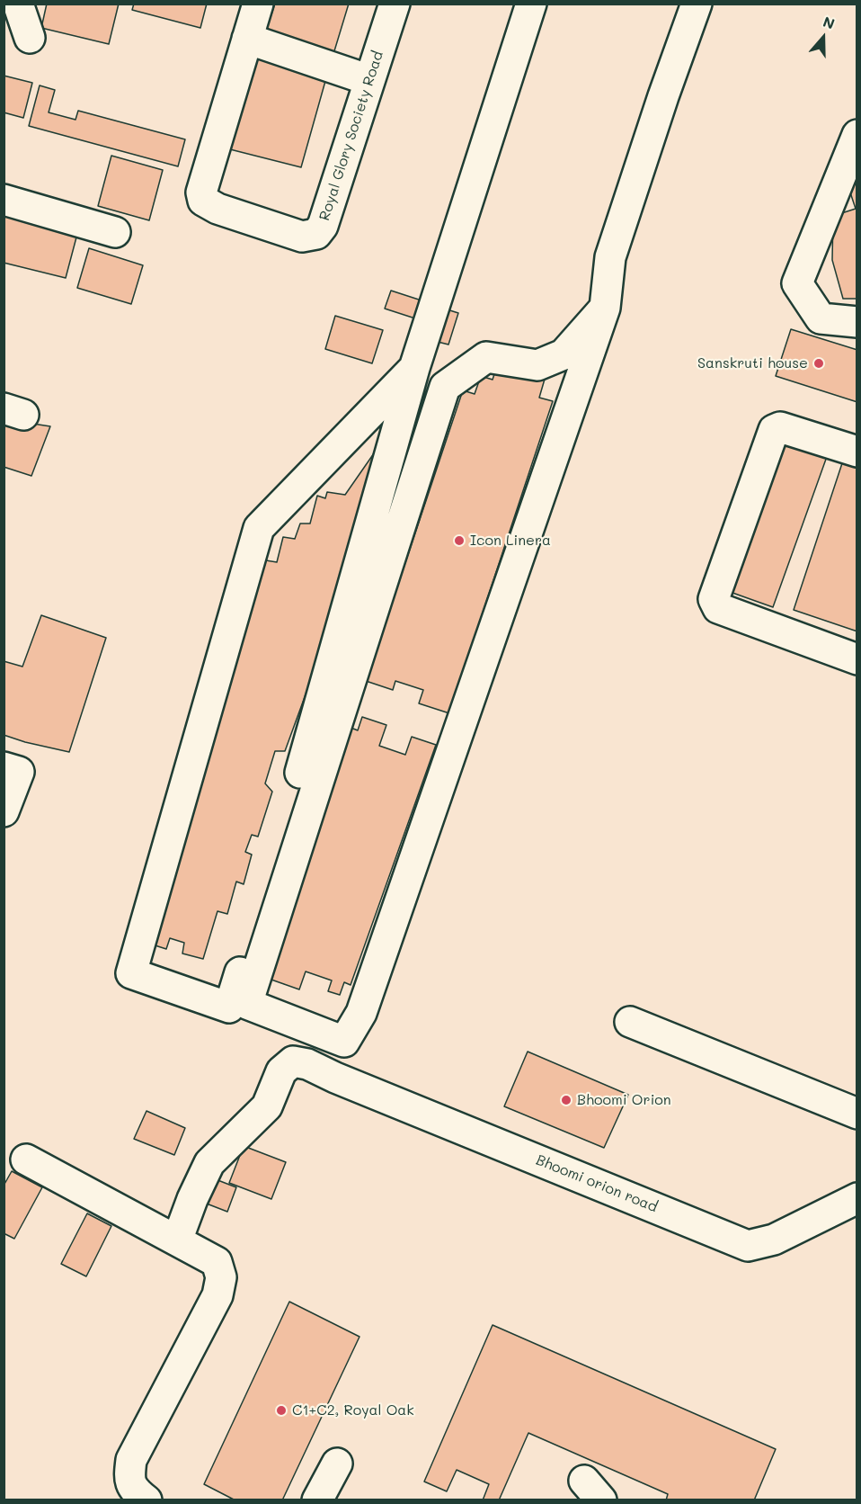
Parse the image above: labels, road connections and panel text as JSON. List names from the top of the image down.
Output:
{
  "streets": {
    "street": ["Royal Glory Society Road", "Bhoomi orion road"]
  },
  "places": [
    "Sanskruti house",
    "Icon Linera",
    "Bhoomi Orion",
    "C1+C2, Royal Oak"
  ],
  "north": "top"
}
